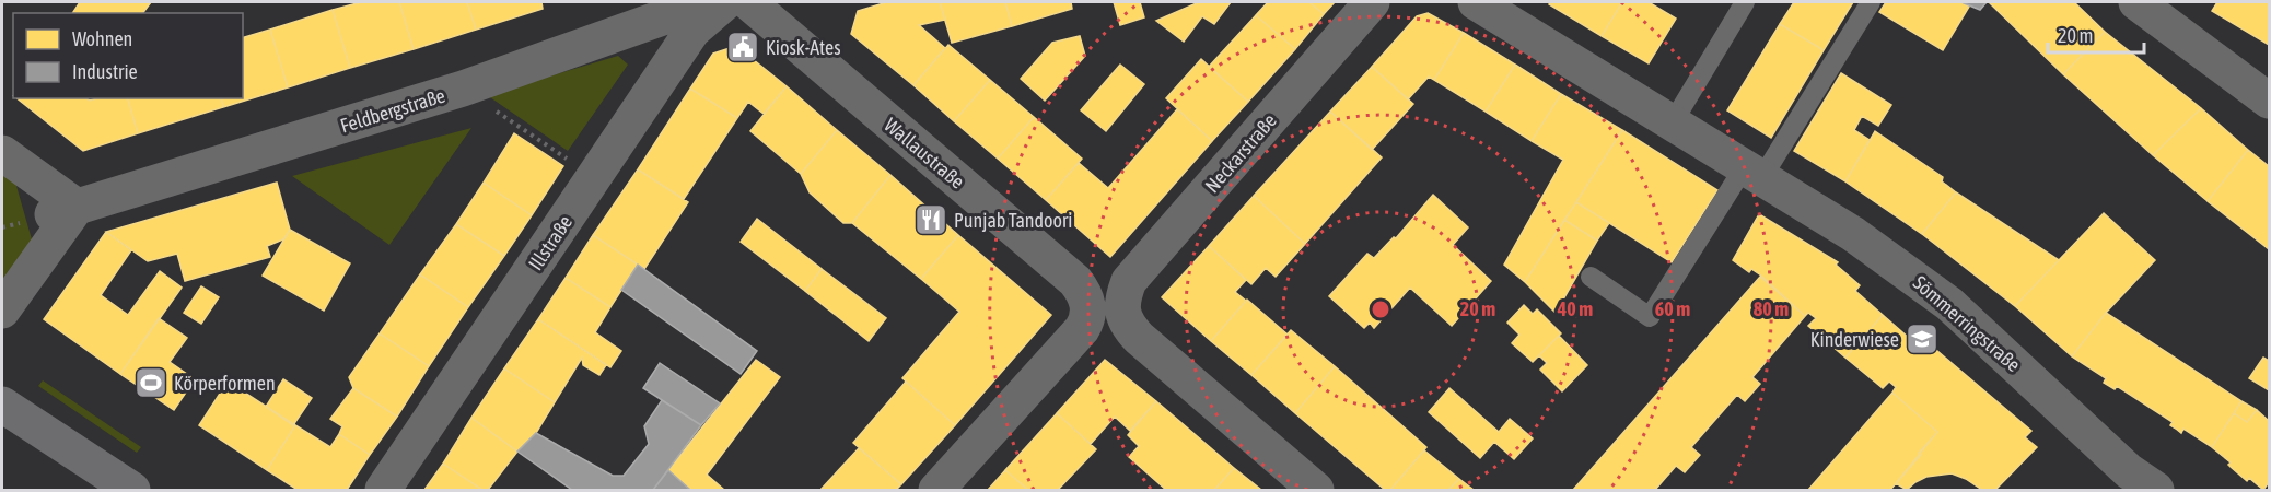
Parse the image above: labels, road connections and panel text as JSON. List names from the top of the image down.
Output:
{
  "streets": {
    "street": [
      "Feldbergstraße",
      "Wallaustraße",
      "Neckarstraße",
      "Illstraße",
      "Sömmerringstraße"
    ]
  },
  "crossings": [
    ["Wallaustraße", "Neckarstraße"]
  ],
  "places": {
    "public building": ["Kiosk-Ates"],
    "restaurant": ["Punjab Tandoori"],
    "school or university": ["Kinderwiese"],
    "sports": ["Körperformen"]
  },
  "legend": ["Wohnen", "Industrie"],
  "scale_bar": "20 m",
  "rings": [
    "20 m",
    "40 m",
    "60 m",
    "80 m"
  ]
}
